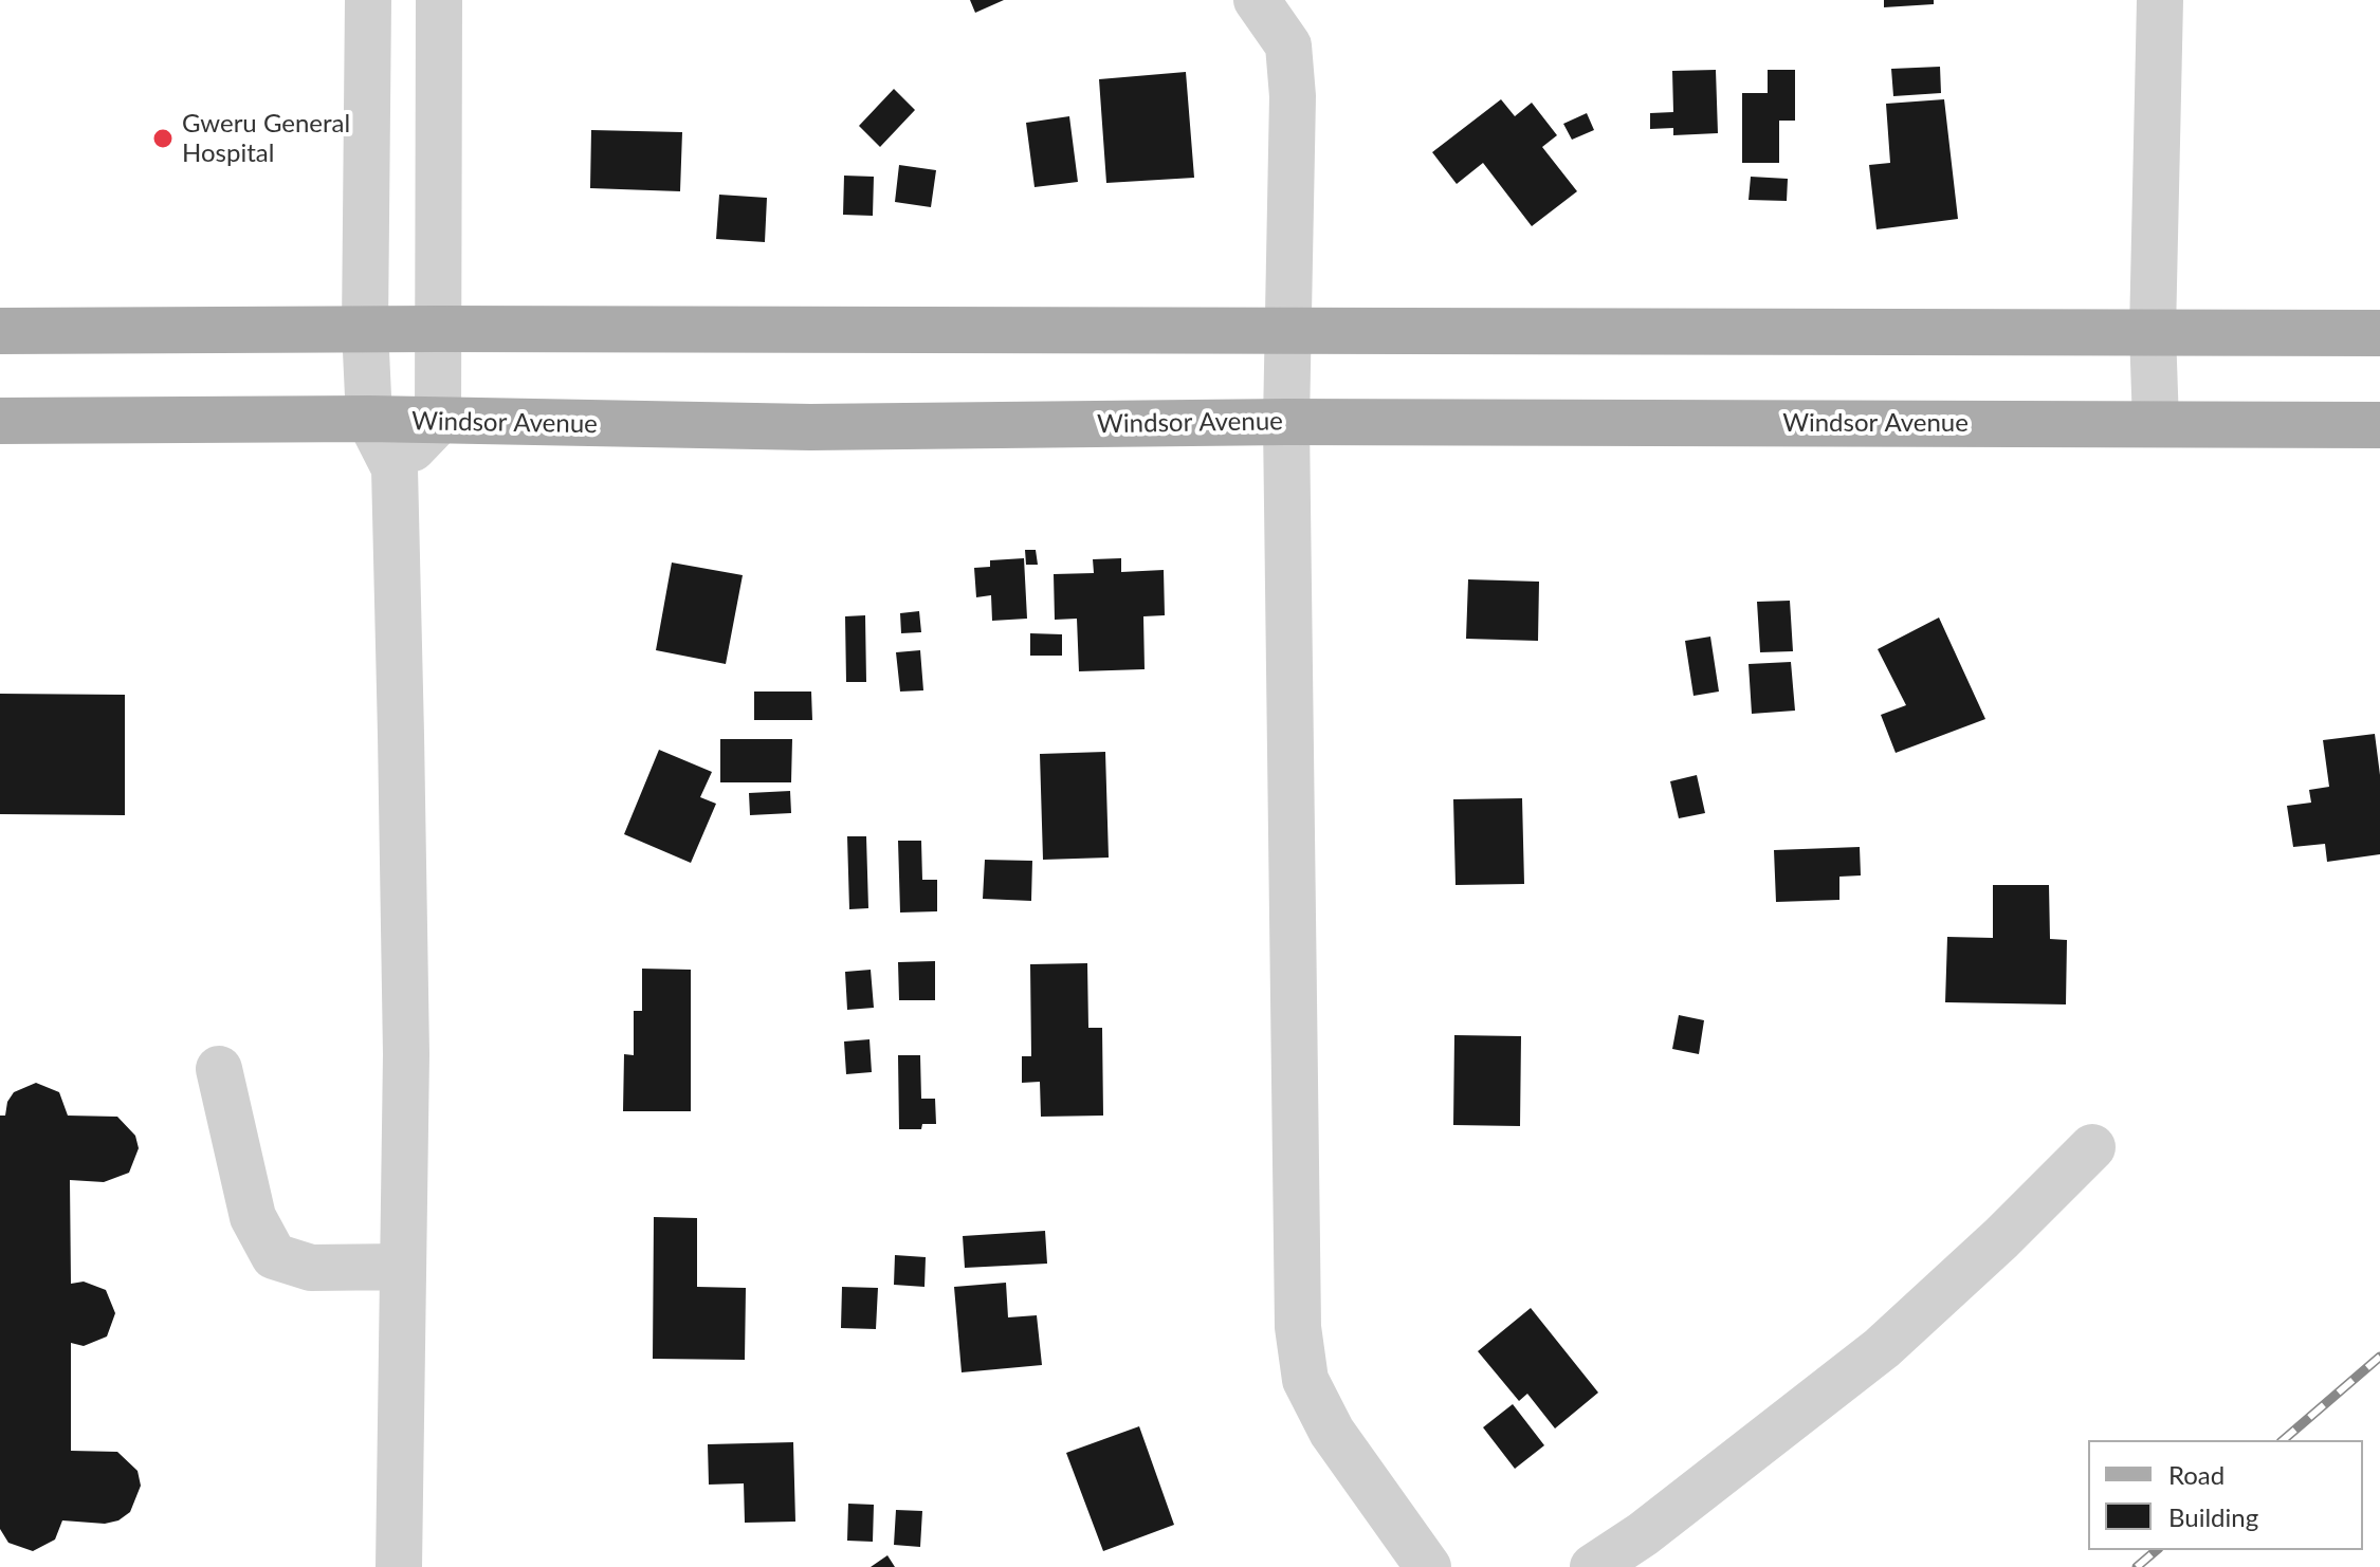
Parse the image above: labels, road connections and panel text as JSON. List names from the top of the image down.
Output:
{
  "streets": {
    "main road": ["Windsor Avenue"]
  },
  "places": ["Gweru General Hospital"],
  "legend": ["Road", "Building"]
}
